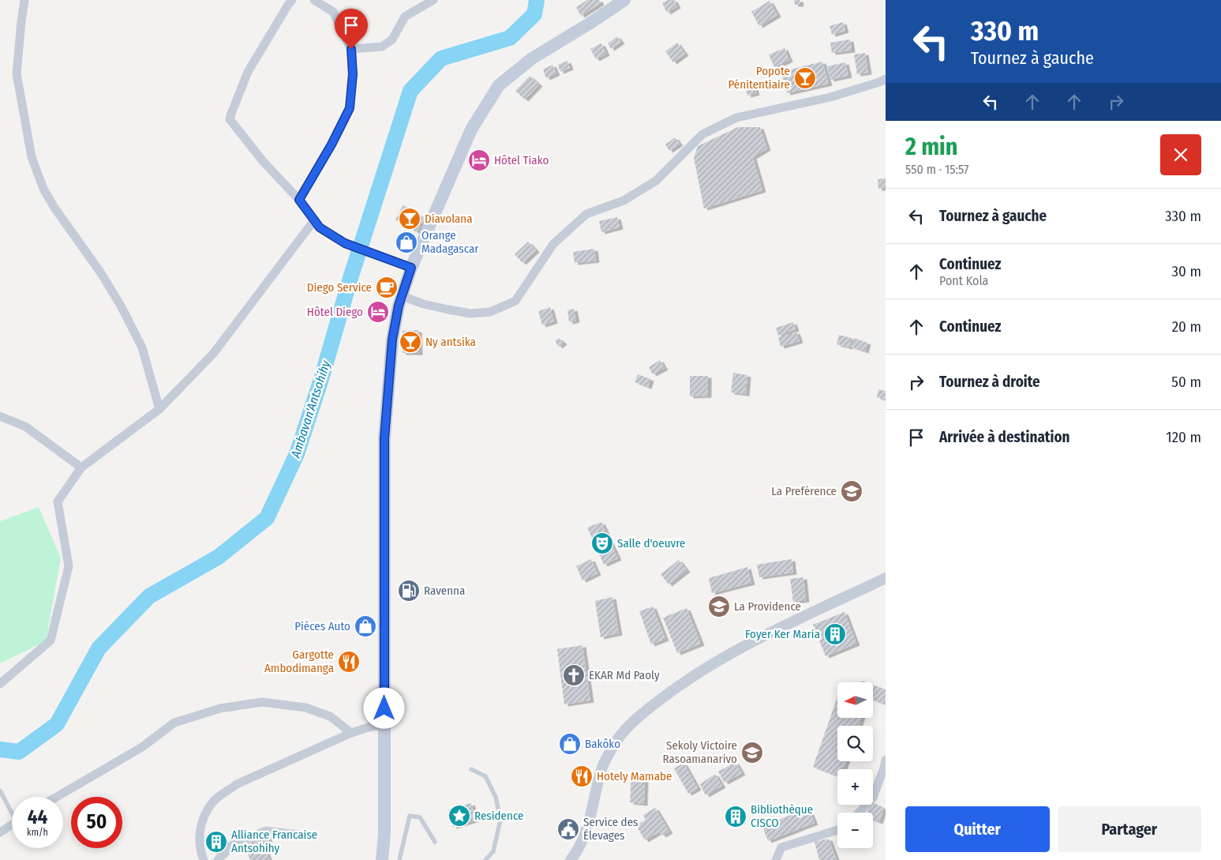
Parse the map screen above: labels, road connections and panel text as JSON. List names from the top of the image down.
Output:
{
  "water": ["Ambavan'Antsohihy"],
  "places": {
    "bar": ["Popote Pénitentiaire", "Diavolana", "Ny antsika"],
    "hotel": ["Hôtel Tiako", "Hôtel Diego"],
    "shop": ["Orange Madagascar", "Pièces Auto", "Bakôko"],
    "cafe": ["Diego Service"],
    "school or university": ["La Preférence", "La Providence", "Sekoly Victoire Rasoamanarivo"],
    "theatre": ["Salle d'oeuvre"],
    "fuel station": ["Ravenna"],
    "building": ["Foyer Ker Maria", "Bibliothèque CISCO", "Alliance Francaise Antsohihy"],
    "restaurant": ["Gargotte Ambodimanga", "Hotely Mamabe"],
    "church": ["EKAR Md Paoly"],
    "place": ["Residence"],
    "public building": ["Service des Élevages"]
  },
  "north": "left",
  "page": {
    "turn": ["330 m", "Tournez à gauche"],
    "heading": ["2 min", "550 m · 15:57"],
    "list": [
      {
        "name": "Tournez à gauche",
        "value": "330 m"
      },
      {
        "name": "Continuez",
        "note": "Pont Kola",
        "value": "30 m"
      },
      {
        "name": "Continuez",
        "value": "20 m"
      },
      {
        "name": "Tournez à droite",
        "value": "50 m"
      },
      {
        "name": "Arrivée à destination",
        "value": "120 m"
      }
    ],
    "map_buttons": ["+", "−"],
    "speed": "44 km/h",
    "limit": "50",
    "buttons": ["Quitter", "Partager"]
  }
}
